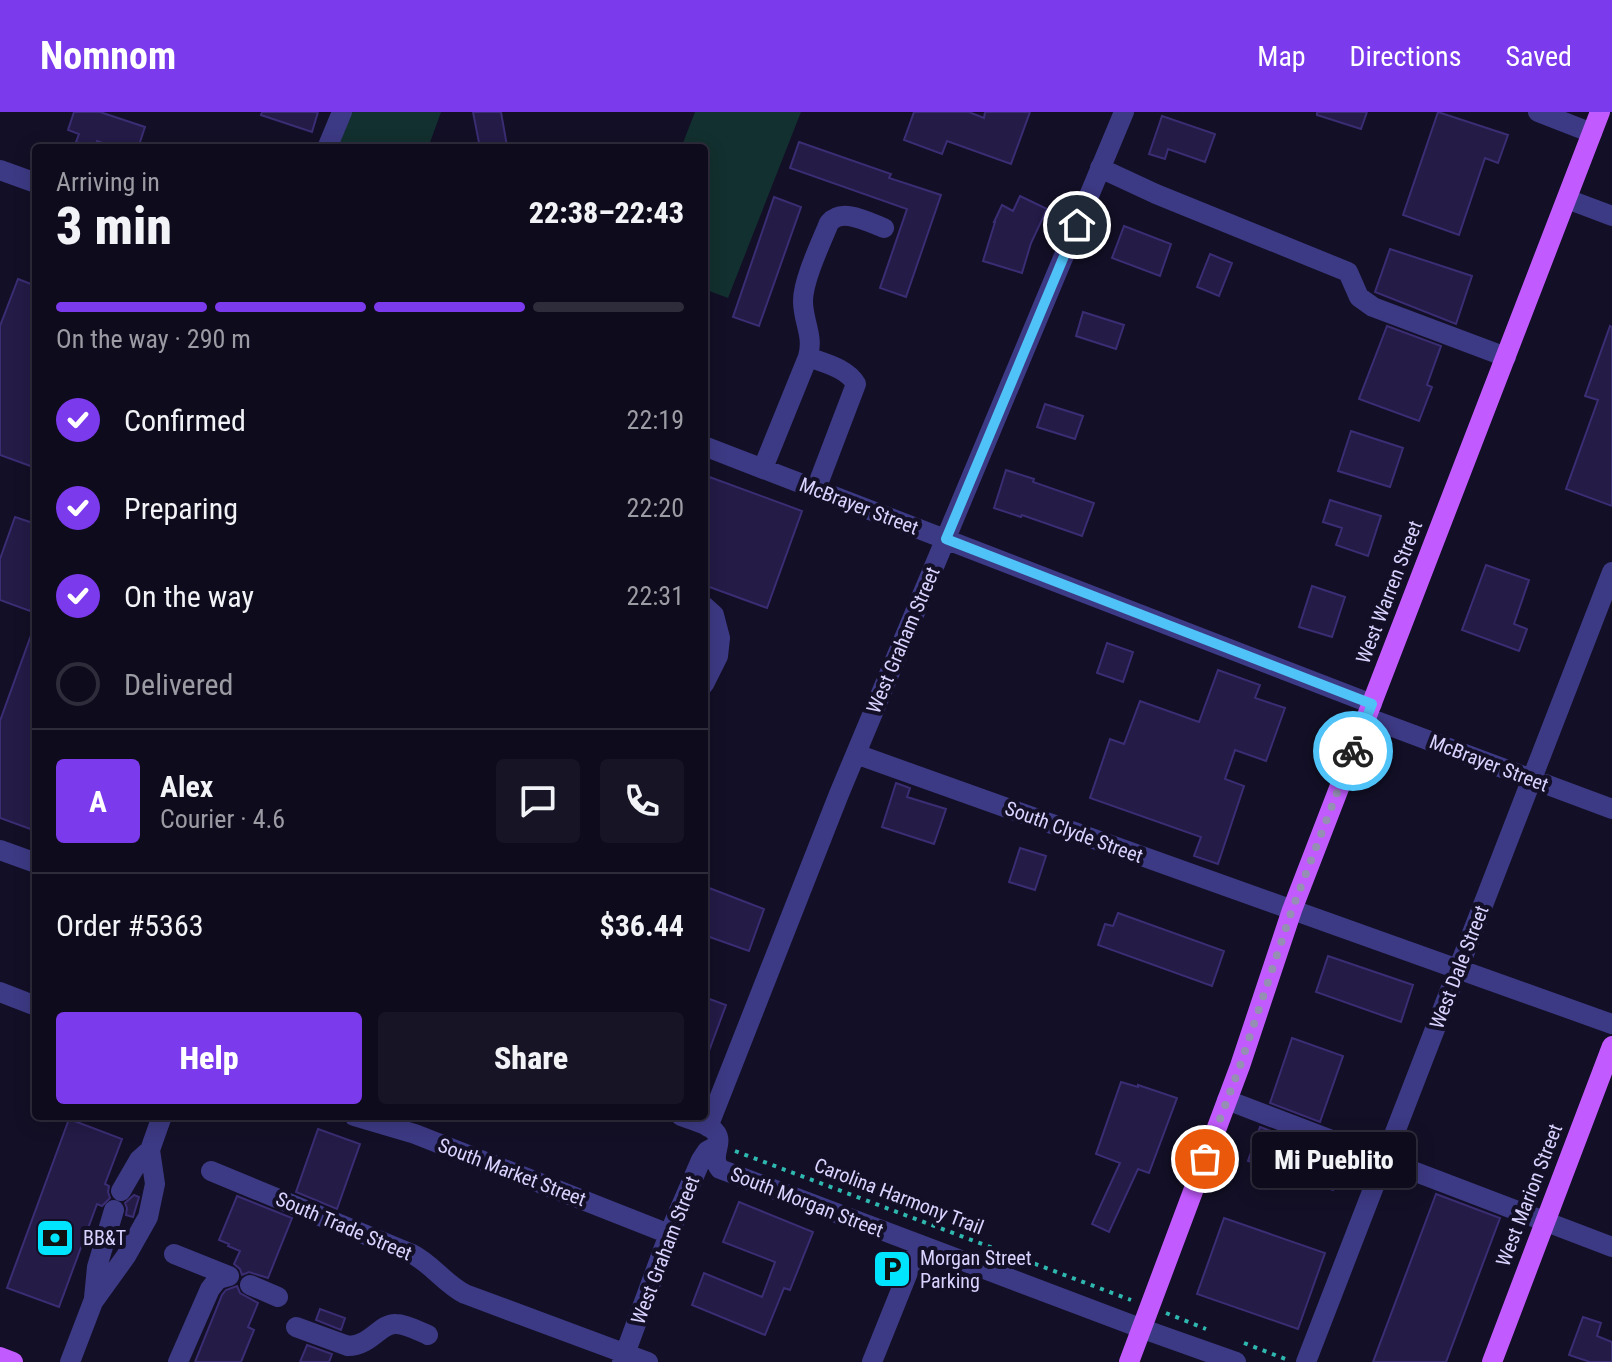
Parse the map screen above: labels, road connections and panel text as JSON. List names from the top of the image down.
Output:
{
  "streets": {
    "main road": ["West Warren Street", "West Marion Street"],
    "street": [
      "McBrayer Street",
      "West Graham Street",
      "South Clyde Street",
      "West Dale Street",
      "South Market Street",
      "South Morgan Street",
      "South Trade Street"
    ],
    "path": ["Carolina Harmony Trail"]
  },
  "crossings": [
    ["McBrayer Street", "West Warren Street"],
    ["McBrayer Street", "West Graham Street"],
    ["McBrayer Street", "West Dale Street"],
    ["West Warren Street", "South Clyde Street"],
    ["West Warren Street", "Carolina Harmony Trail"],
    ["West Warren Street", "South Morgan Street"],
    ["West Graham Street", "South Clyde Street"],
    ["West Graham Street", "South Market Street"],
    ["West Graham Street", "Carolina Harmony Trail"],
    ["West Graham Street", "South Morgan Street"],
    ["West Graham Street", "South Trade Street"],
    ["South Clyde Street", "West Dale Street"],
    ["Carolina Harmony Trail", "South Morgan Street"]
  ],
  "places": {
    "other": ["Mi Pueblito"],
    "bank": ["BB&T"],
    "parking": ["Morgan Street Parking"]
  },
  "page": {
    "header": "Nomnom",
    "nav": ["Map", "Directions", "Saved"],
    "heading": ["3 min", "Arriving in", "22:38–22:43"],
    "panel": [
      "Alex",
      "Courier · 4.6",
      "Order #5363",
      "$36.44"
    ],
    "bar": "On the way · 290 m",
    "list": [
      ["Confirmed", "22:19"],
      ["Preparing", "22:20"],
      ["On the way", "22:31"],
      "Delivered"
    ],
    "round": "A",
    "buttons": ["Help", "Share"],
    "bubble": "Mi Pueblito"
  }
}
